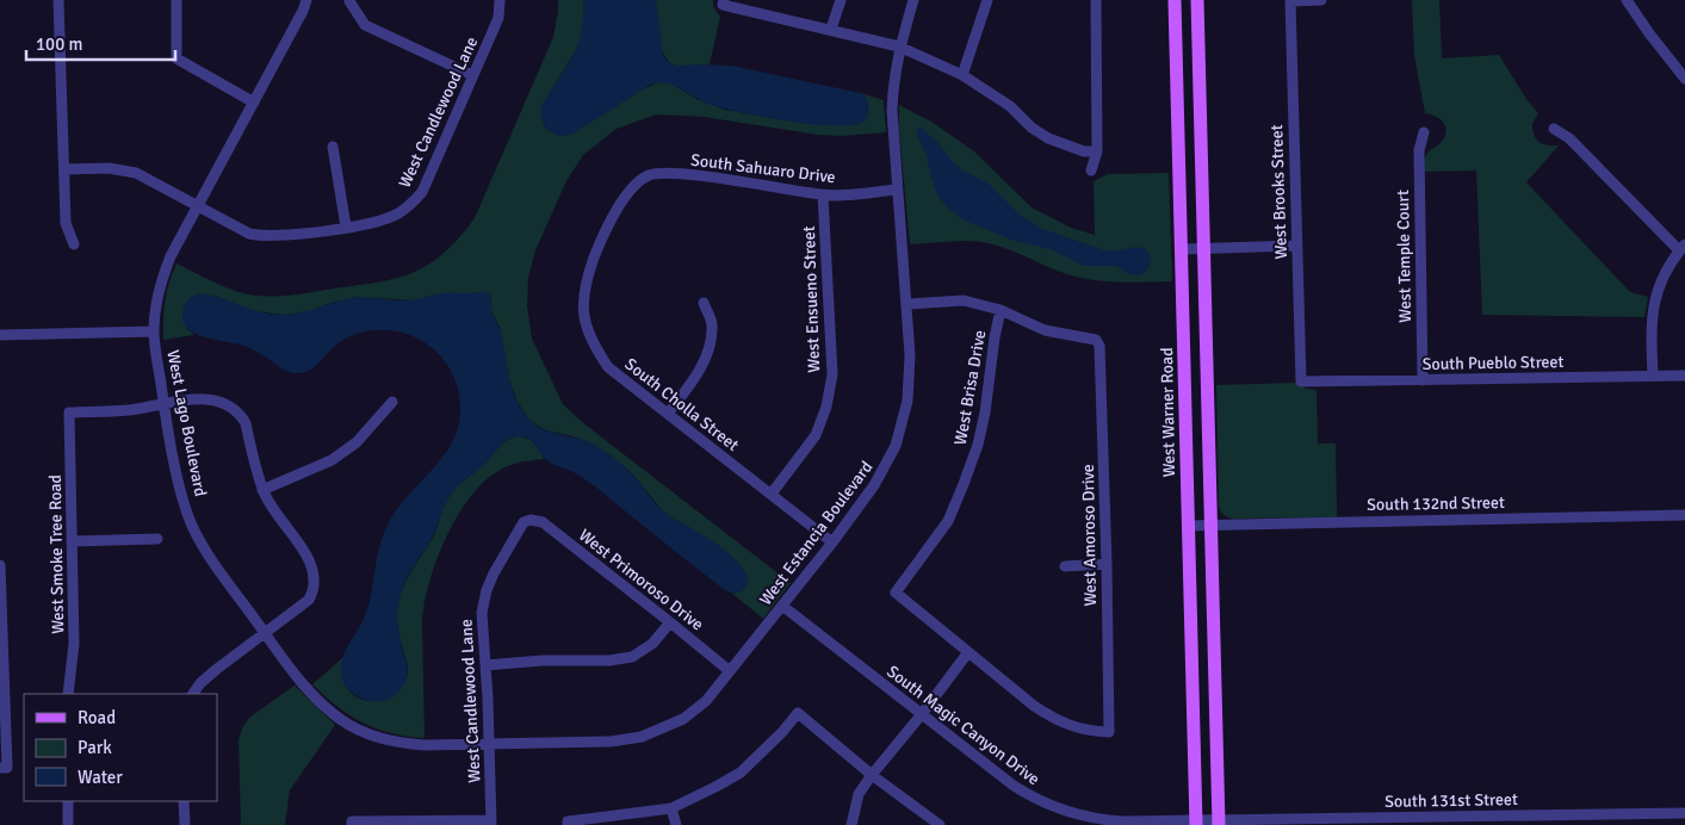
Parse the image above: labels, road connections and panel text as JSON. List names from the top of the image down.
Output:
{
  "streets": {
    "main road": ["West Warner Road"],
    "street": [
      "West Candlewood Lane",
      "South Sahuaro Drive",
      "West Brooks Street",
      "West Temple Court",
      "West Ensueno Street",
      "South Pueblo Street",
      "West Brisa Drive",
      "South Cholla Street",
      "West Lago Boulevard",
      "South 132nd Street",
      "West Estancia Boulevard",
      "West Amoroso Drive",
      "West Smoke Tree Road",
      "West Primoroso Drive",
      "South Magic Canyon Drive",
      "South 131st Street"
    ]
  },
  "crossings": [
    ["West Candlewood Lane", "West Lago Boulevard"],
    ["West Candlewood Lane", "West Estancia Boulevard"],
    ["West Candlewood Lane", "West Primoroso Drive"],
    ["South Sahuaro Drive", "West Ensueno Street"],
    ["South Sahuaro Drive", "South Cholla Street"],
    ["South Sahuaro Drive", "West Estancia Boulevard"],
    ["West Brooks Street", "South Pueblo Street"],
    ["West Temple Court", "South Pueblo Street"],
    ["West Ensueno Street", "South Cholla Street"],
    ["West Brisa Drive", "West Amoroso Drive"],
    ["South Cholla Street", "West Estancia Boulevard"],
    ["West Warner Road", "South 132nd Street"],
    ["West Warner Road", "South Magic Canyon Drive"],
    ["West Lago Boulevard", "West Estancia Boulevard"],
    ["West Lago Boulevard", "West Smoke Tree Road"],
    ["West Estancia Boulevard", "West Primoroso Drive"],
    ["West Estancia Boulevard", "South Magic Canyon Drive"],
    ["South Magic Canyon Drive", "South 131st Street"]
  ],
  "legend": ["Road", "Park", "Water"],
  "scale_bar": "100 m"
}
